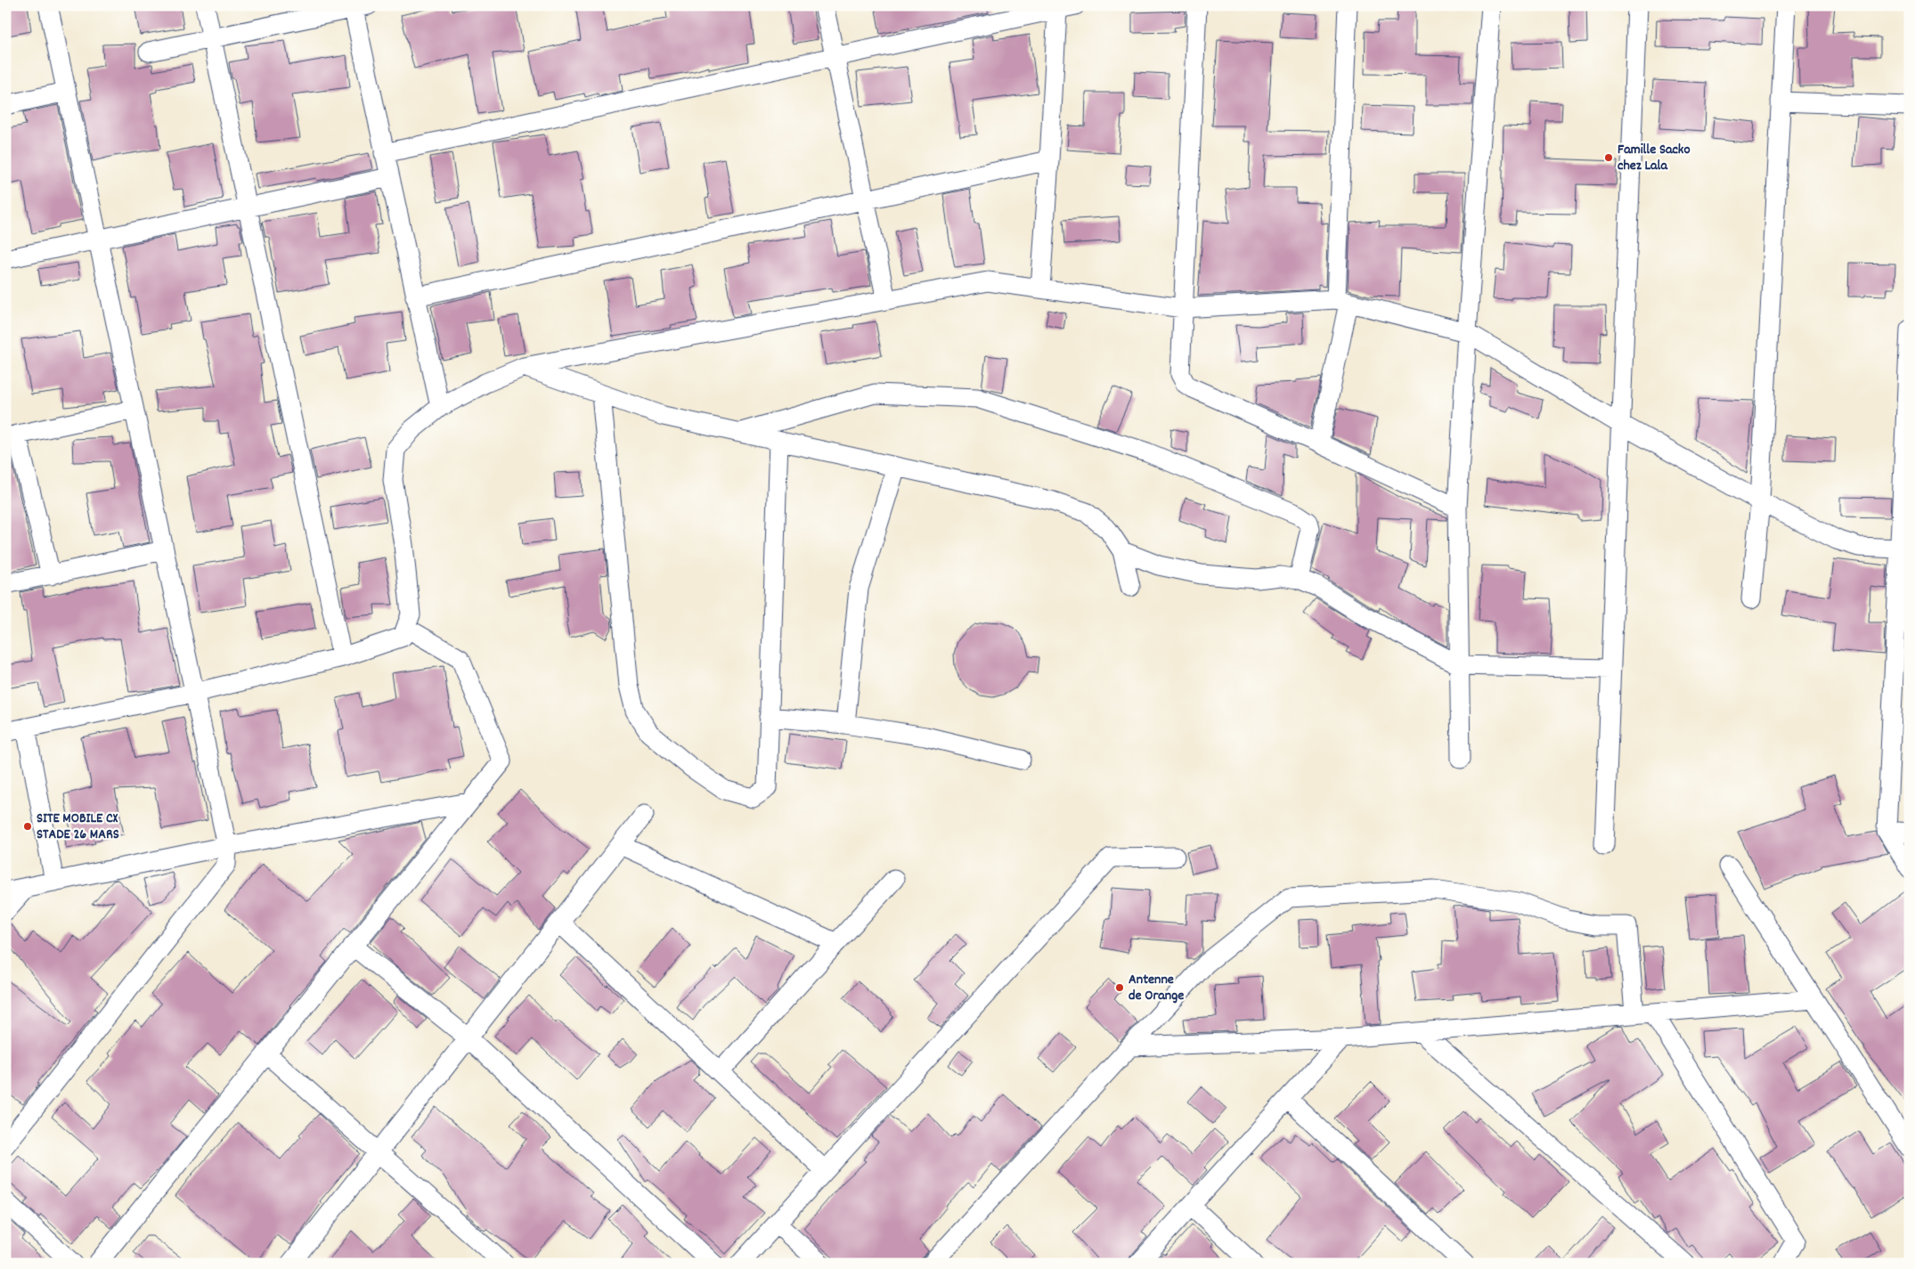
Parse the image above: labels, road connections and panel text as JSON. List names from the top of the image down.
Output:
{
  "places": ["Famille Sacko chez Lala", "SITE MOBILE CX STADE 26 MARS", "Antenne de Orange"]
}
